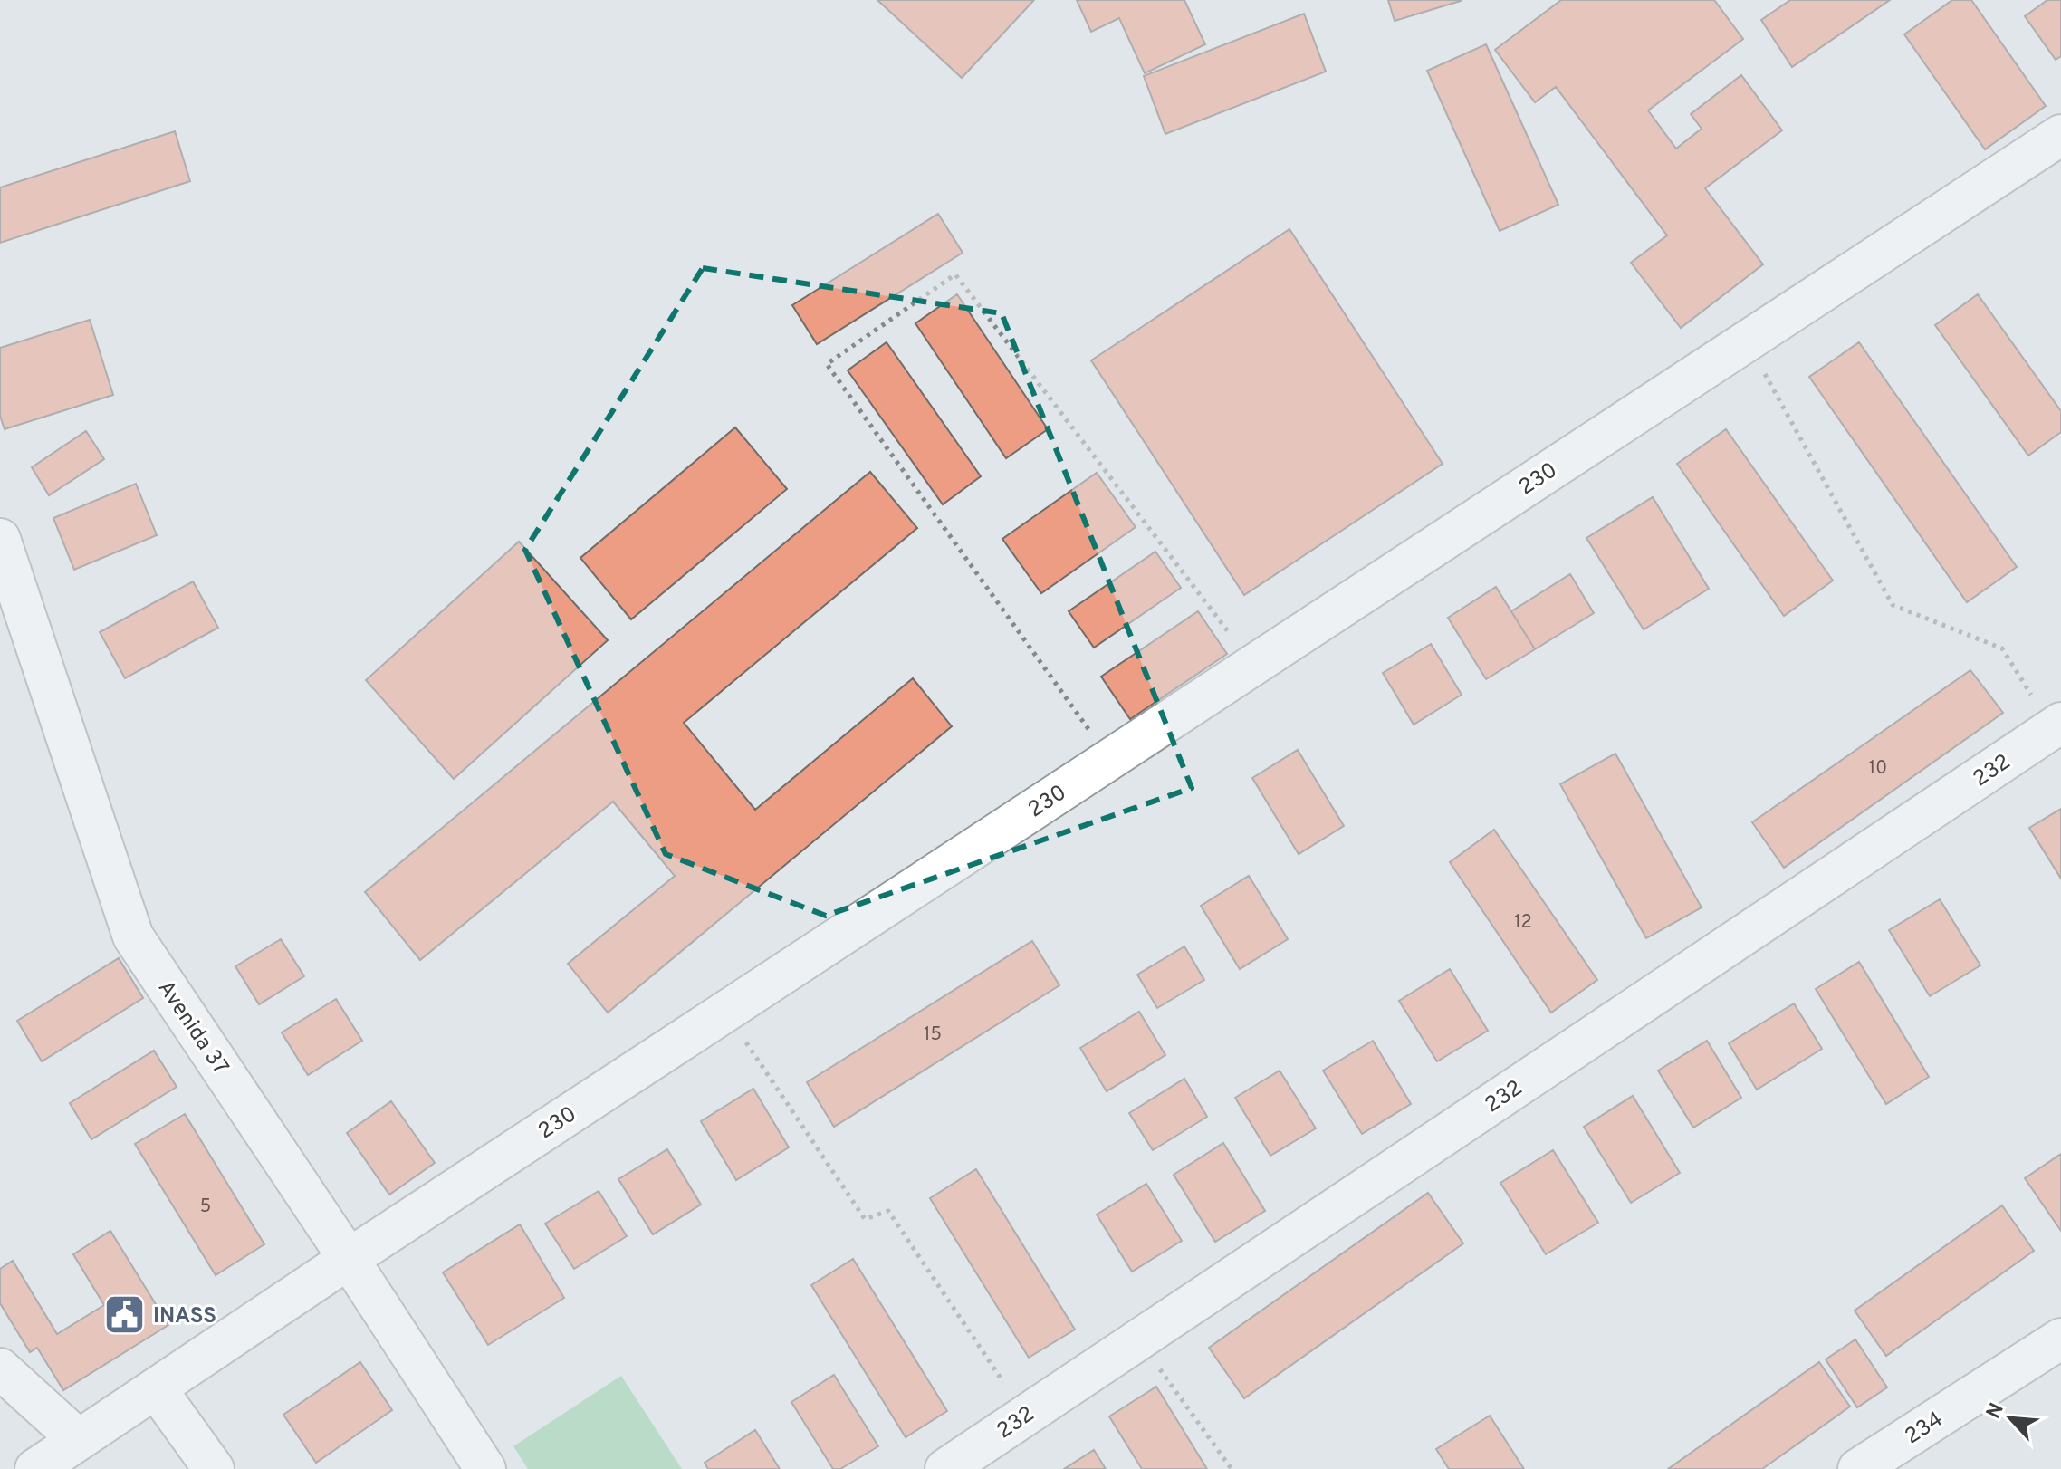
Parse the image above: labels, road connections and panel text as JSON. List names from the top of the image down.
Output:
{
  "streets": {
    "street": [
      "230",
      "232",
      "Avenida 37",
      "234"
    ]
  },
  "crossings": [
    ["230", "Avenida 37"]
  ],
  "places": {
    "public building": ["INASS"]
  },
  "house_numbers": [
    "10",
    "12",
    "15",
    "5"
  ],
  "north": "top left"
}
